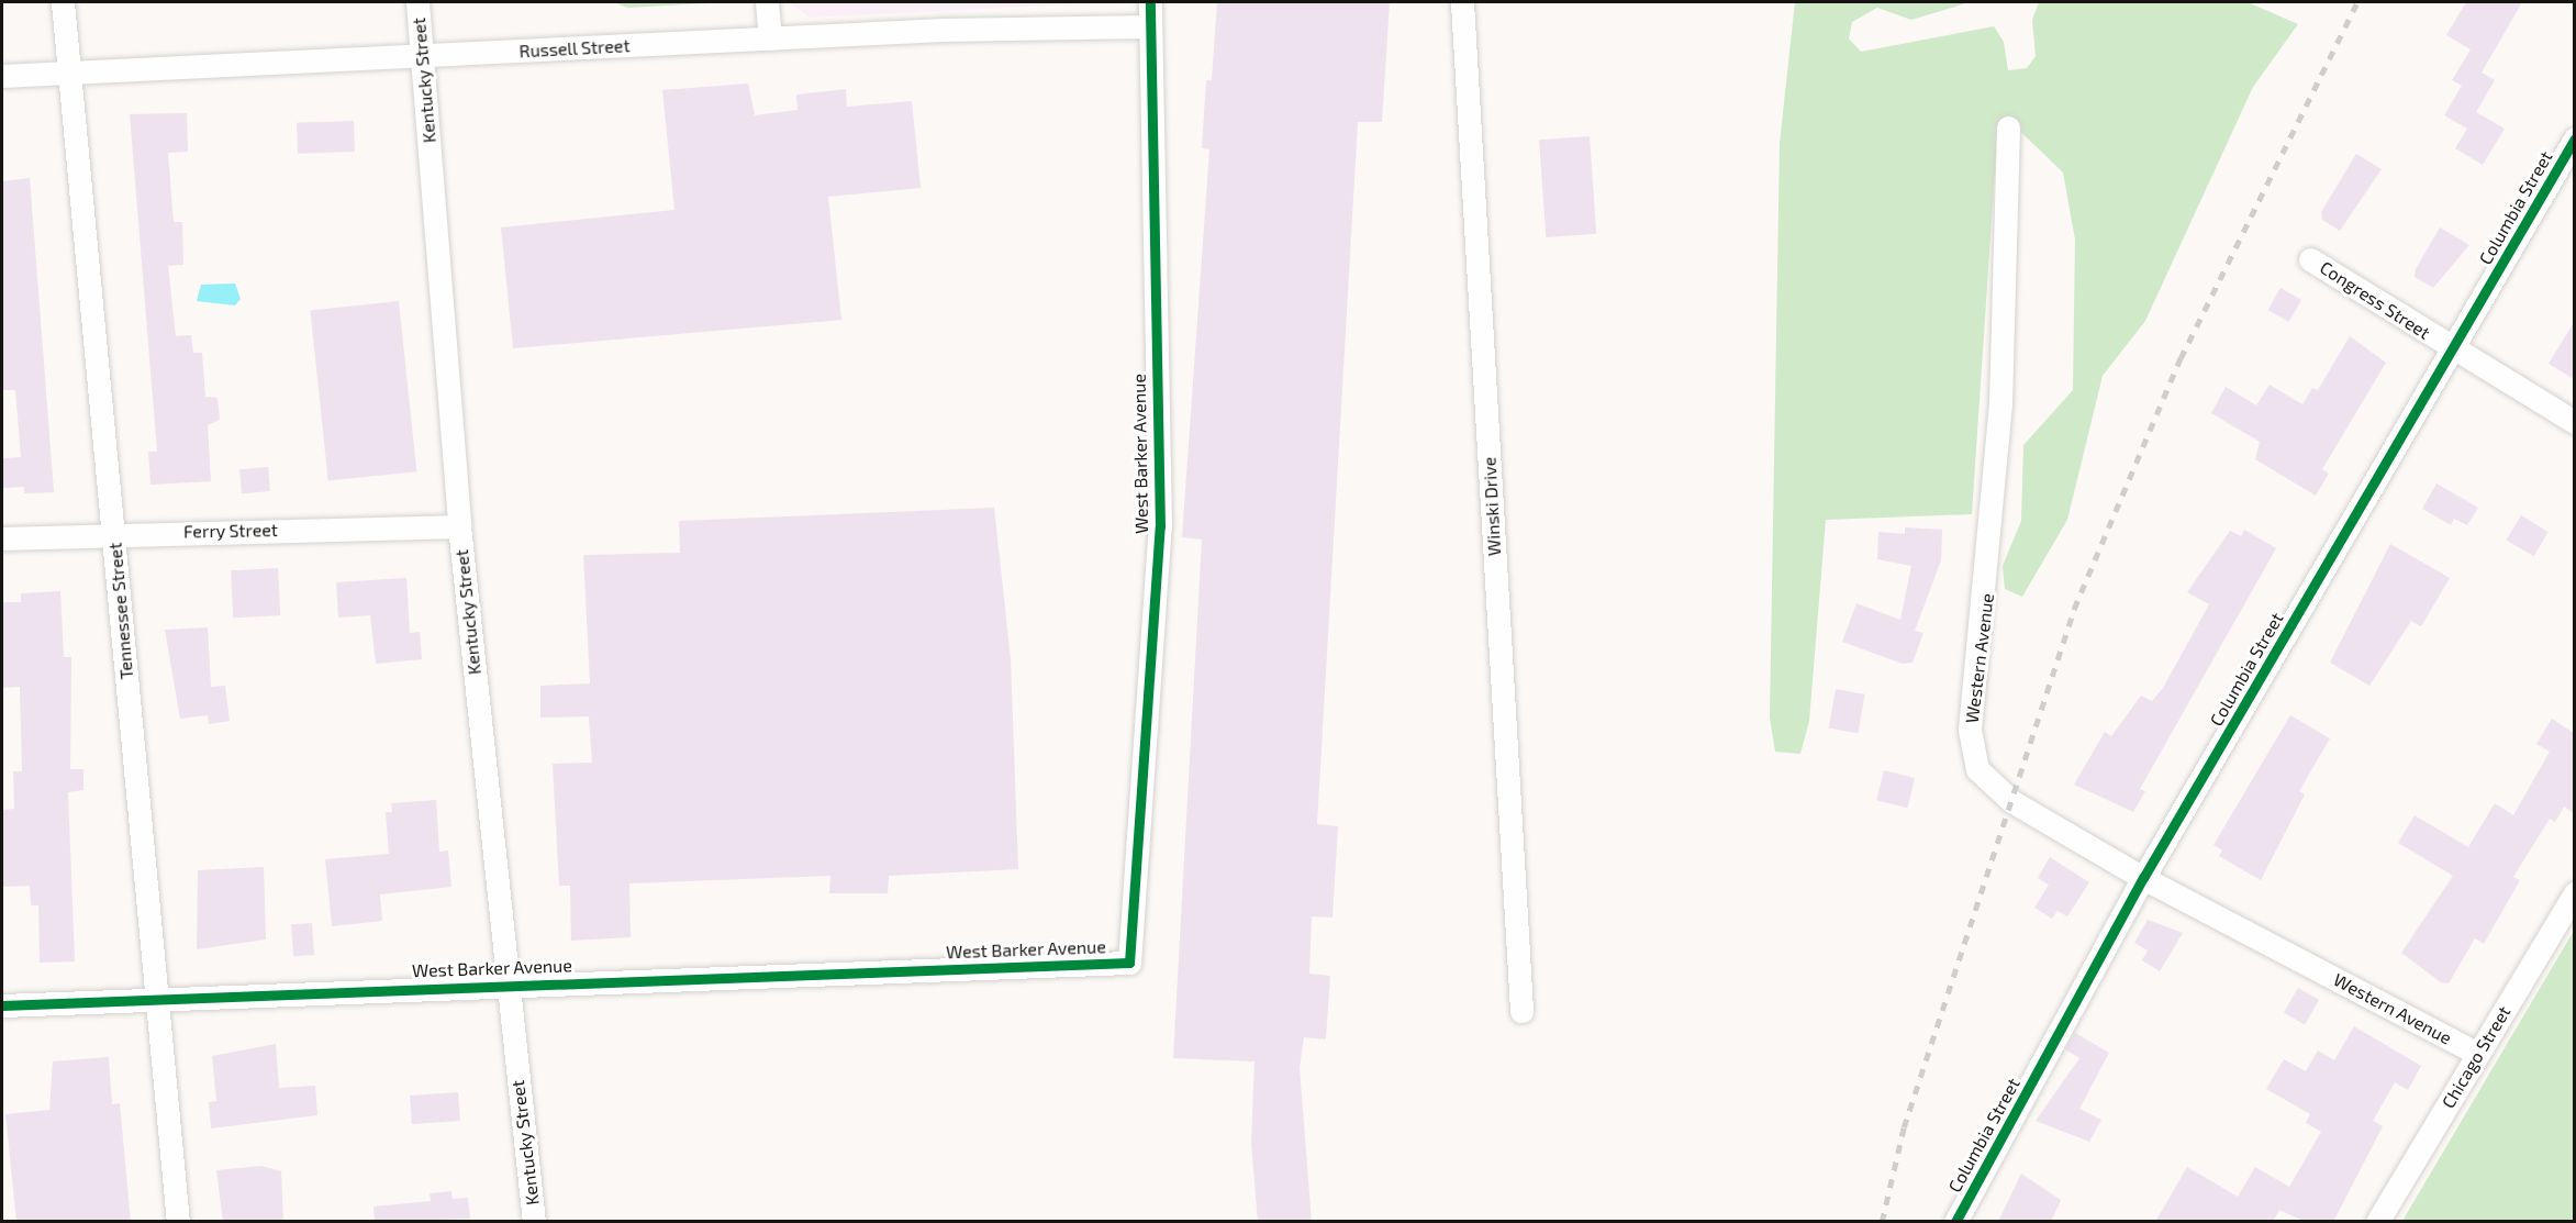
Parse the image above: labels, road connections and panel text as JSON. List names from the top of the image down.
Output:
{
  "streets": {
    "street": [
      "Russell Street",
      "Kentucky Street",
      "Columbia Street",
      "Congress Street",
      "West Barker Avenue",
      "Winski Drive",
      "Ferry Street",
      "Tennessee Street",
      "Western Avenue",
      "Chicago Street"
    ]
  },
  "crossings": [
    ["Russell Street", "Kentucky Street"],
    ["Russell Street", "West Barker Avenue"],
    ["Russell Street", "Tennessee Street"],
    ["Kentucky Street", "West Barker Avenue"],
    ["Kentucky Street", "Ferry Street"],
    ["Columbia Street", "Congress Street"],
    ["Columbia Street", "Western Avenue"],
    ["West Barker Avenue", "Tennessee Street"],
    ["Ferry Street", "Tennessee Street"],
    ["Western Avenue", "Chicago Street"]
  ]
}
